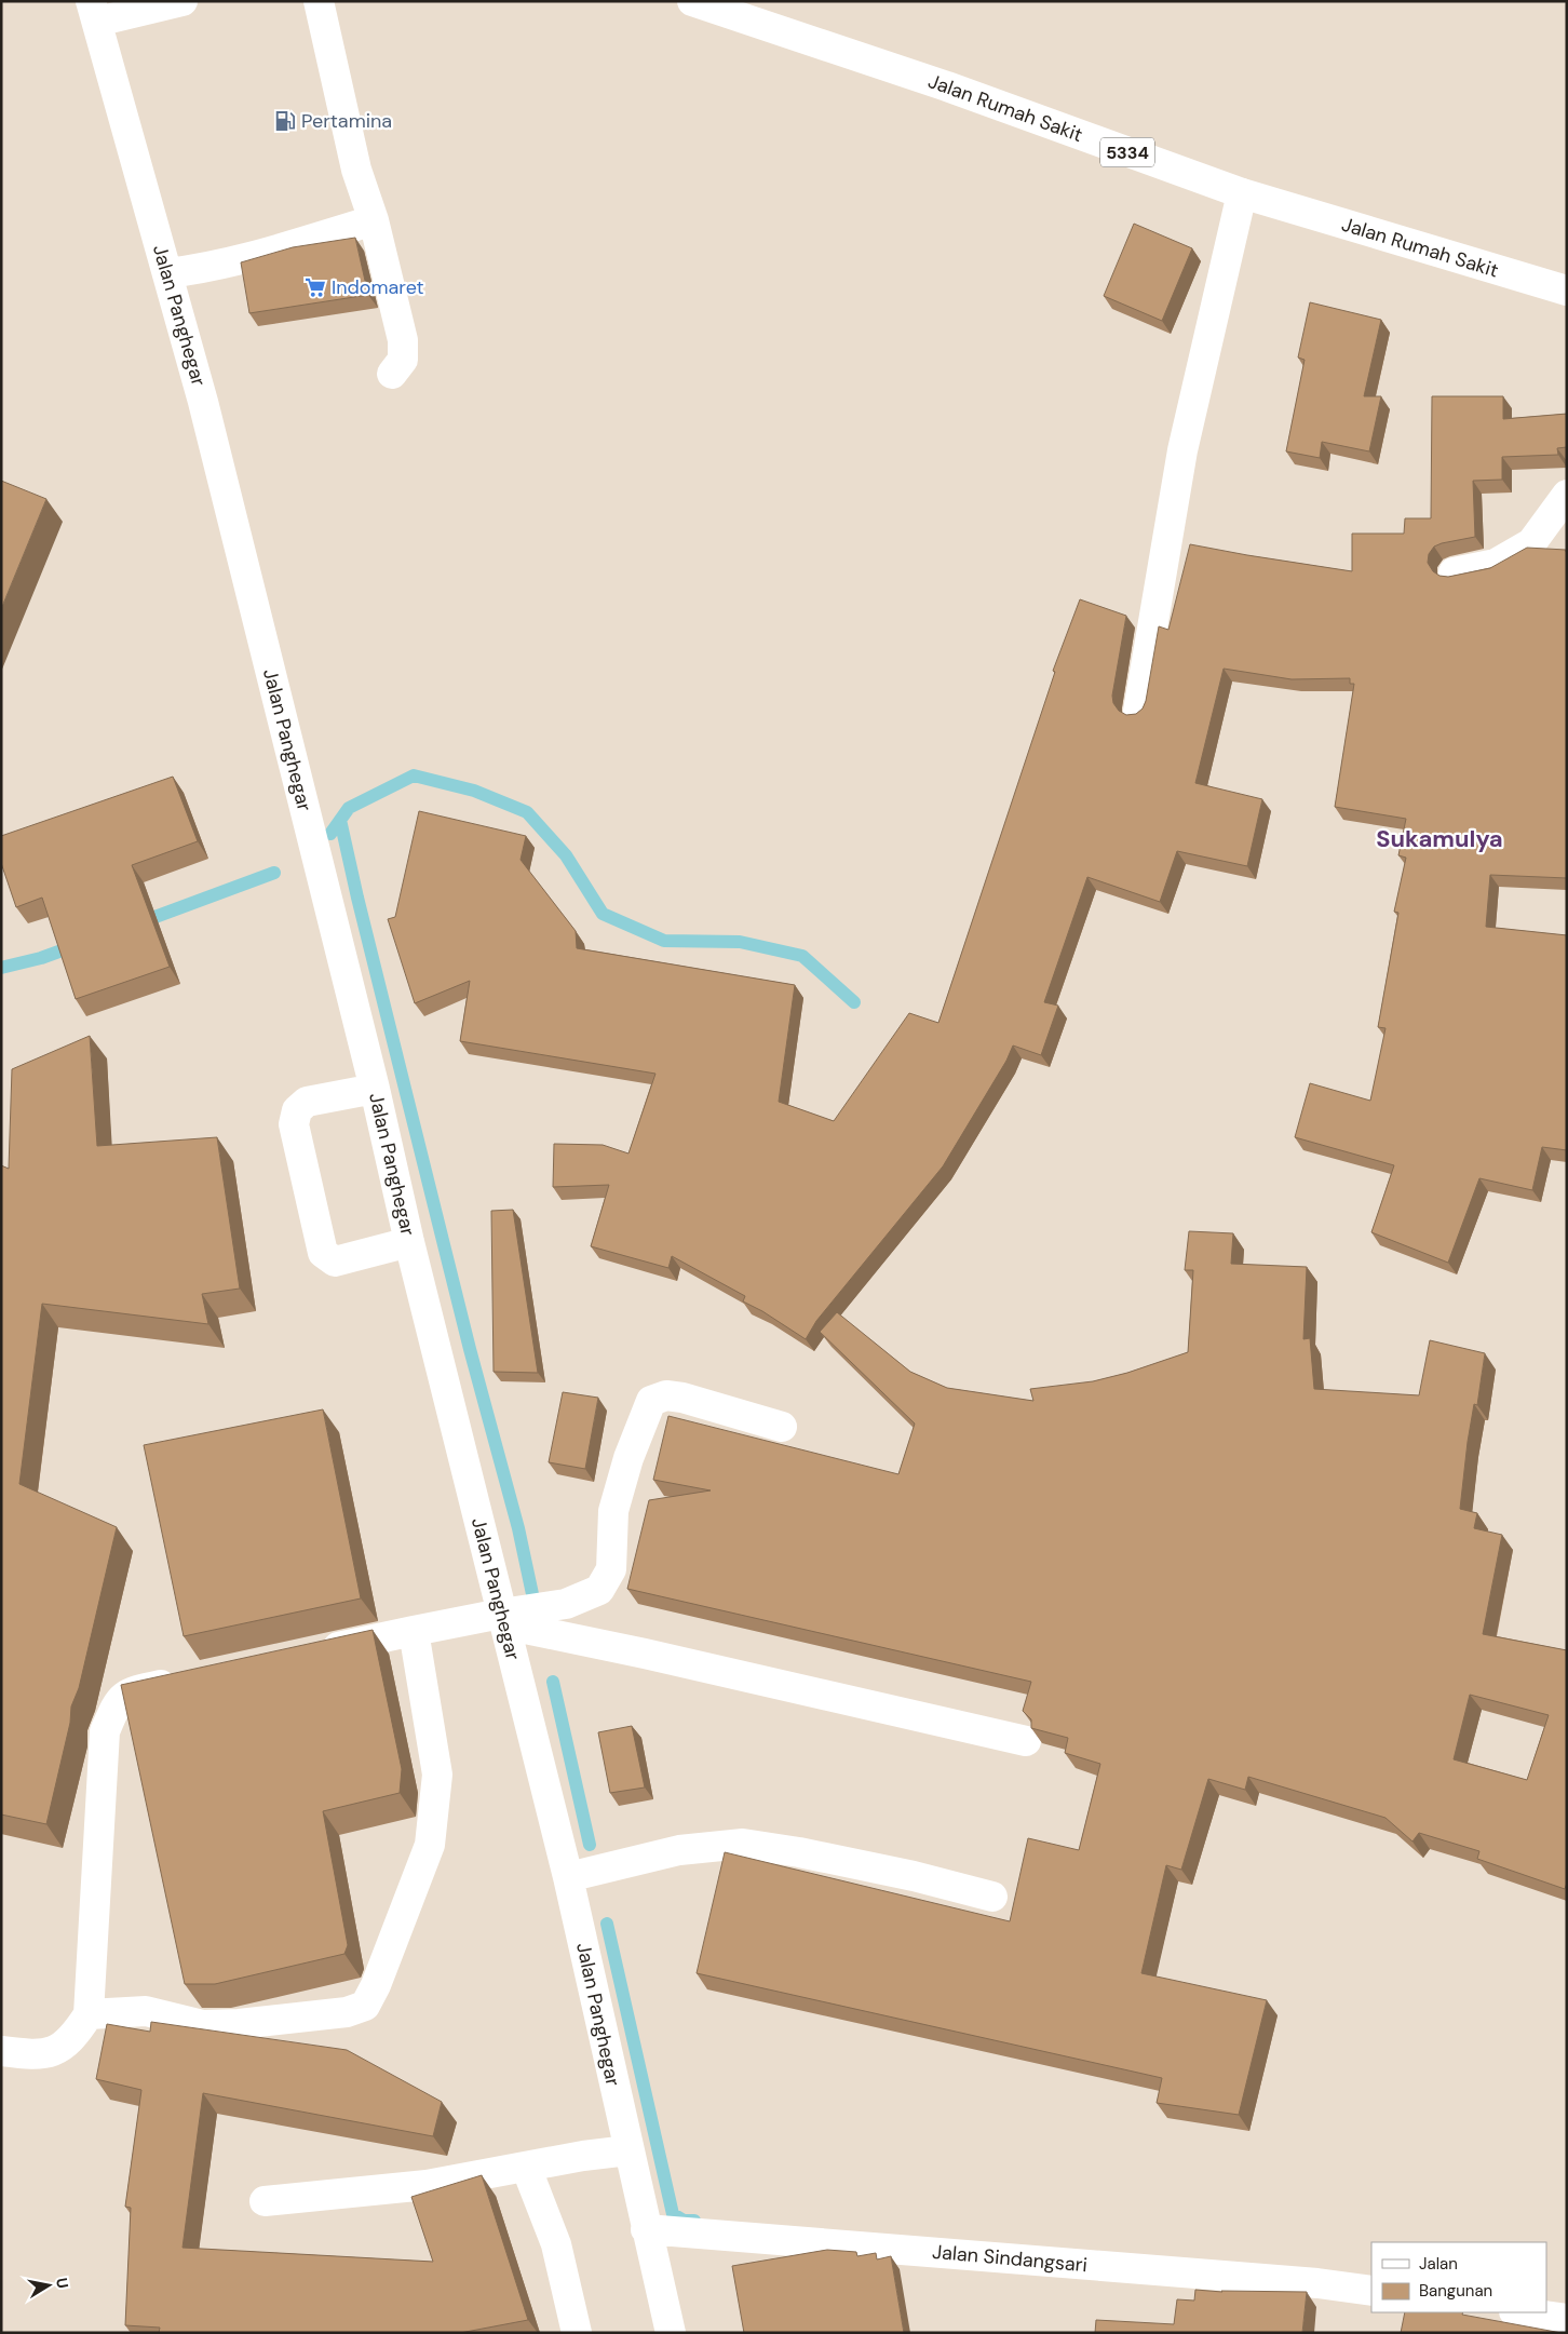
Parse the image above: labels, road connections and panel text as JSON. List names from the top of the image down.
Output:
{
  "streets": {
    "street": [
      "Jalan Rumah Sakit",
      "5334",
      "Jalan Panghegar",
      "Jalan Sindangsari"
    ]
  },
  "crossings": [
    ["Jalan Panghegar", "Jalan Sindangsari"]
  ],
  "districts": ["Sukamulya"],
  "places": {
    "fuel station": ["Pertamina"],
    "supermarket": ["Indomaret"]
  },
  "legend": ["Jalan", "Bangunan"],
  "north": "right"
}
